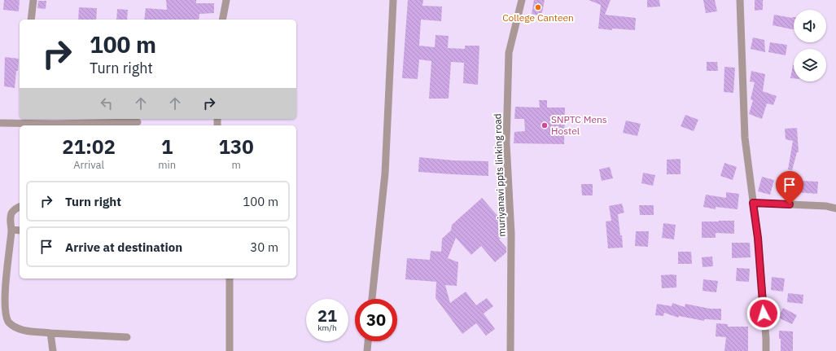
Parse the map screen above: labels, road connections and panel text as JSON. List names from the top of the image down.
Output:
{
  "streets": {
    "street": ["muriyanavi ppts linking road"]
  },
  "places": ["College Canteen", "SNPTC Mens Hostel"],
  "page": {
    "turn": ["100 m", "Turn right"],
    "eta": [
      "21:02",
      "Arrival",
      "1",
      "min",
      "130",
      "m"
    ],
    "list": [
      {
        "name": "Turn right",
        "value": "100 m"
      },
      {
        "name": "Arrive at destination",
        "value": "30 m"
      }
    ],
    "speed": "21 km/h",
    "limit": "30"
  }
}
